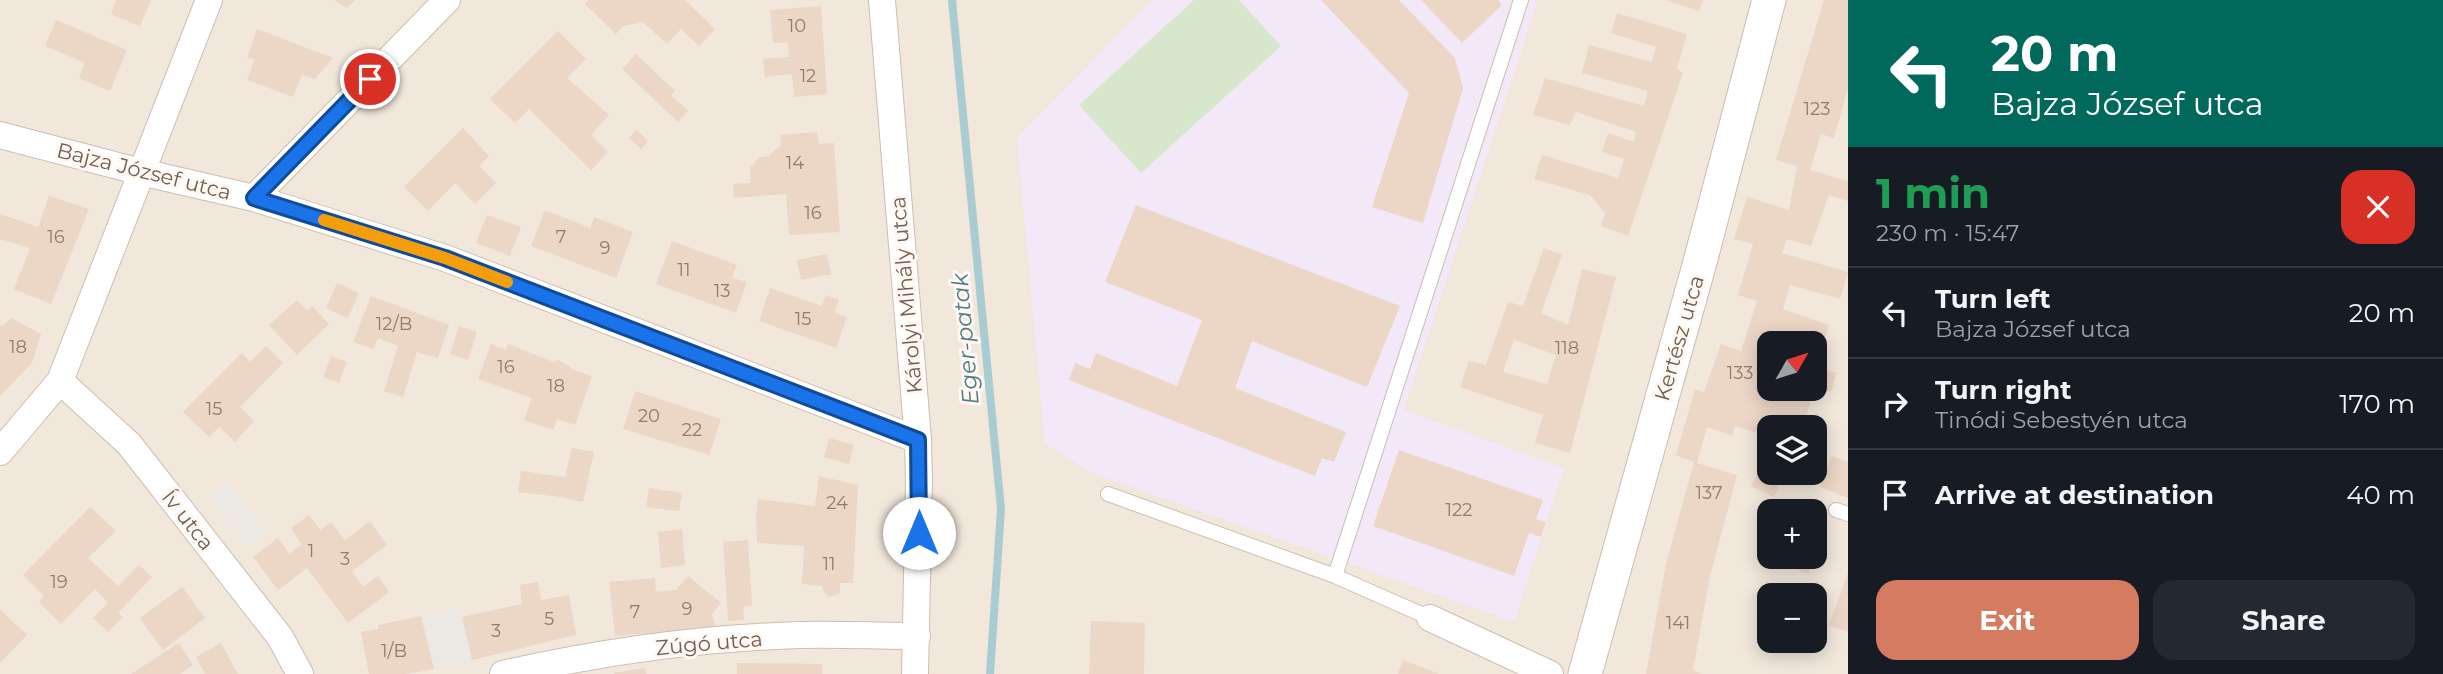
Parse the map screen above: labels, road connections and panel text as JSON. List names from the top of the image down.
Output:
{
  "streets": {
    "street": [
      "Bajza József utca",
      "Károlyi Mihály utca",
      "Kertész utca",
      "Ív utca",
      "Zúgó utca"
    ]
  },
  "crossings": [
    ["Bajza József utca", "Károlyi Mihály utca"],
    ["Károlyi Mihály utca", "Zúgó utca"]
  ],
  "water": ["Eger-patak"],
  "house_numbers": [
    "10",
    "12",
    "123",
    "14",
    "16",
    "16",
    "7",
    "9",
    "11",
    "13",
    "15",
    "12/B",
    "18",
    "118",
    "16",
    "133",
    "18",
    "15",
    "20",
    "22",
    "137",
    "24",
    "122",
    "1",
    "3",
    "11",
    "19",
    "9",
    "7",
    "5",
    "141",
    "3",
    "1/B"
  ],
  "north": "top right",
  "page": {
    "turn": ["20 m", "Bajza József utca"],
    "heading": ["1 min", "230 m · 15:47"],
    "list": [
      {
        "name": "Turn left",
        "note": "Bajza József utca",
        "value": "20 m"
      },
      {
        "name": "Turn right",
        "note": "Tinódi Sebestyén utca",
        "value": "170 m"
      },
      {
        "name": "Arrive at destination",
        "value": "40 m"
      }
    ],
    "map_buttons": ["+", "−"],
    "buttons": ["Exit", "Share"]
  }
}
